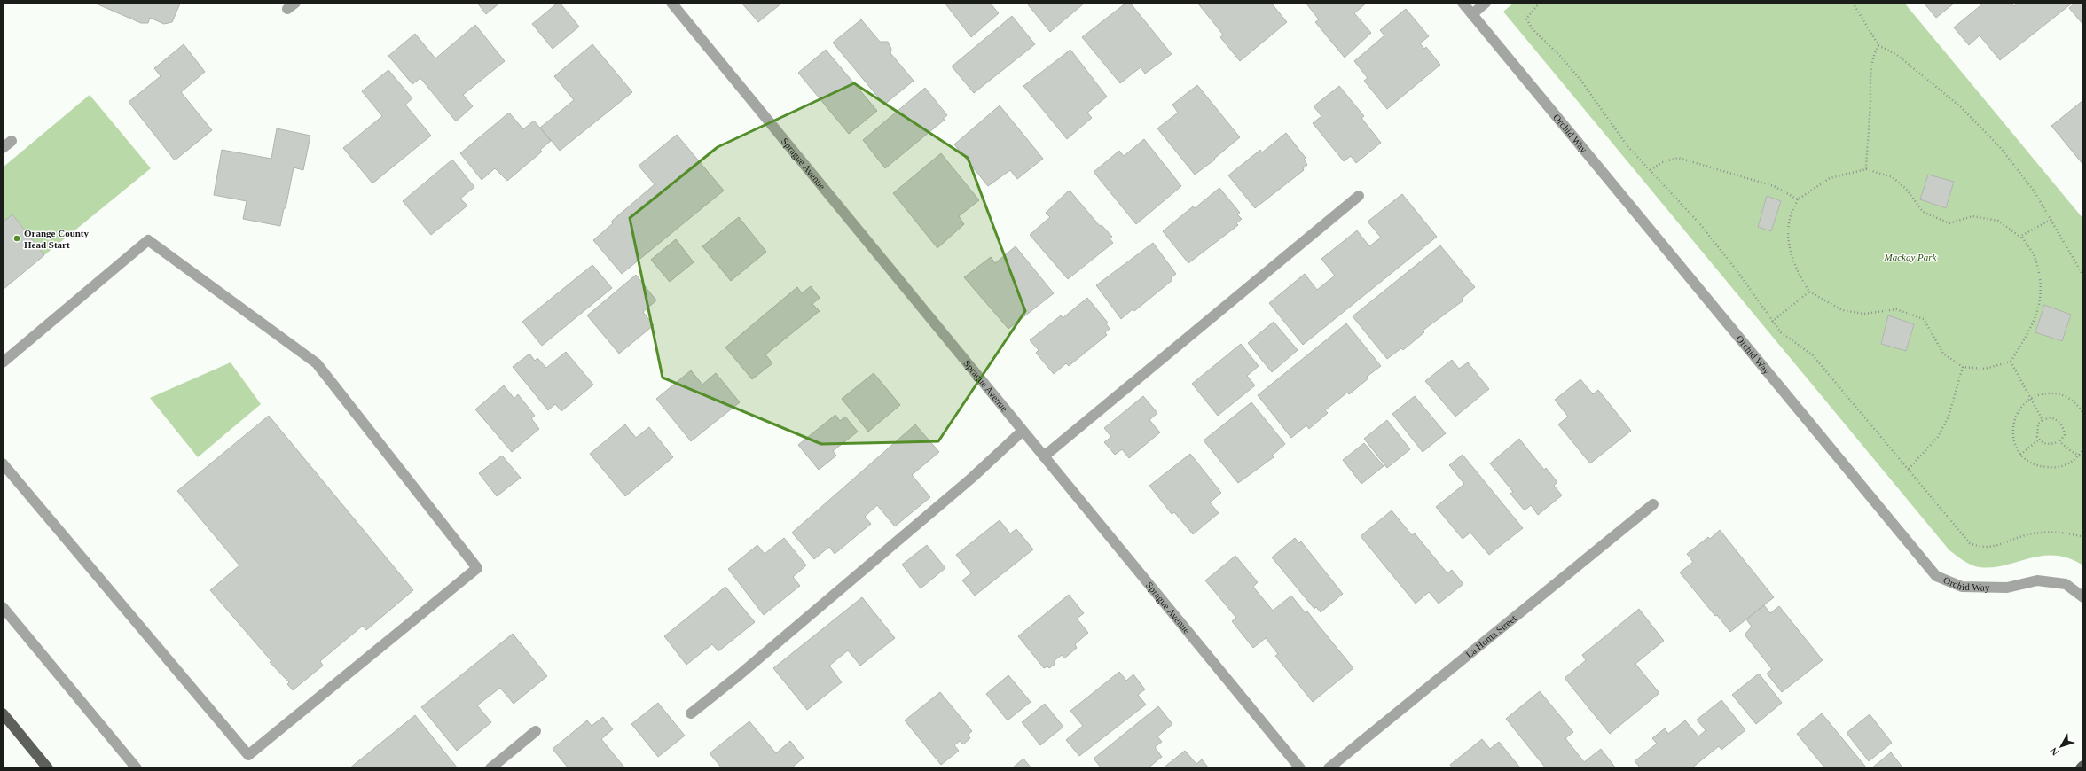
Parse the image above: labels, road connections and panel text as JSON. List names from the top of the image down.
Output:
{
  "streets": {
    "street": ["Orchid Way", "Sprague Avenue", "La Homa Street"]
  },
  "parks": ["Mackay Park"],
  "places": ["Orange County Head Start"],
  "north": "bottom left"
}
